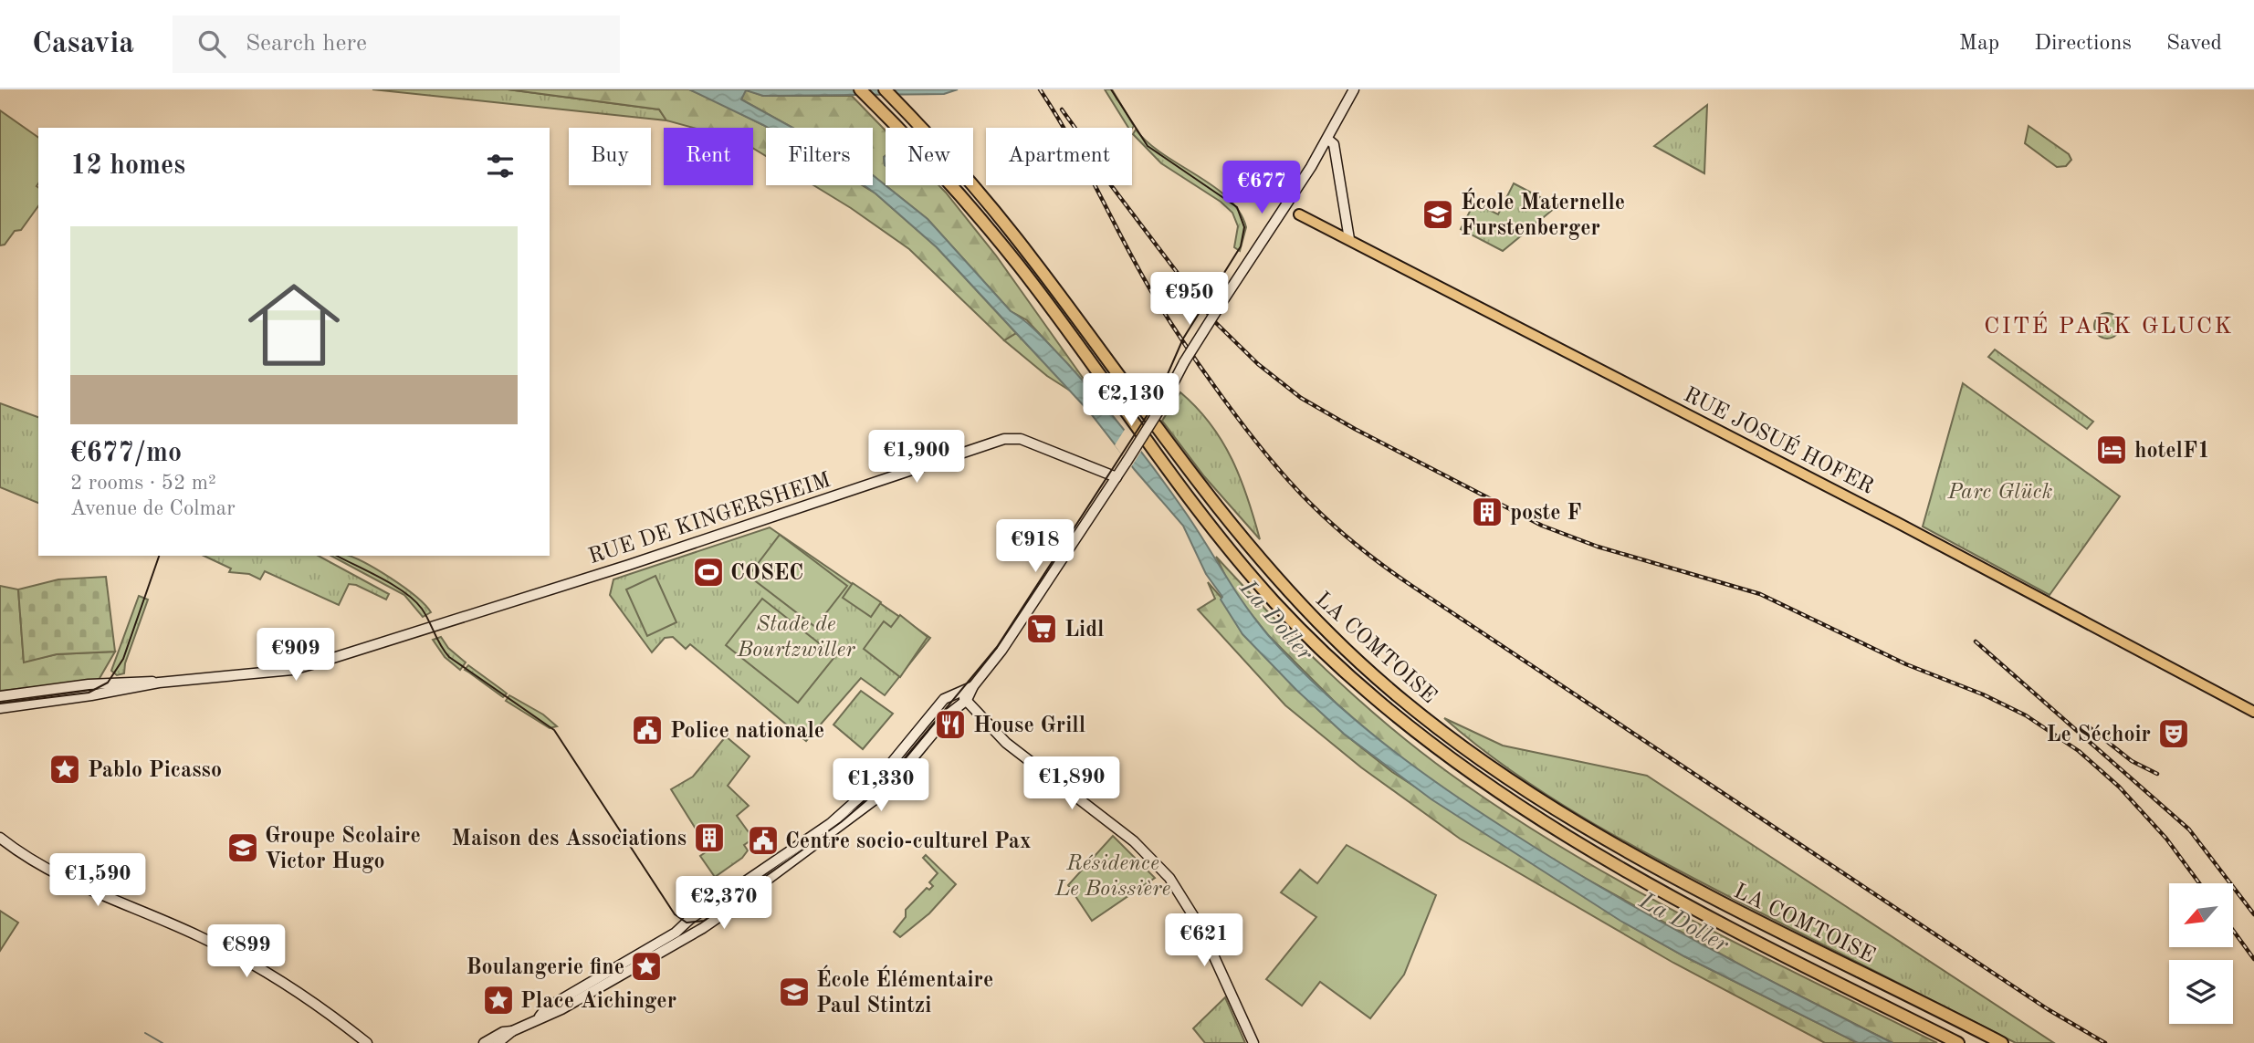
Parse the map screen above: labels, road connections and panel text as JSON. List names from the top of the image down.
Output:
{
  "streets": {
    "highway": ["LA COMTOISE"],
    "main road": ["RUE JOSUÉ HOFER", "RUE DE KINGERSHEIM"]
  },
  "districts": ["CITÉ PARK GLUCK"],
  "water": ["La Doller"],
  "parks": ["Parc Glück", "Stade de Bourtzwiller", "Résidence Le Boissière"],
  "places": {
    "school or university": ["École Maternelle Furstenberger", "Groupe Scolaire Victor Hugo", "École Élémentaire Paul Stintzi"],
    "hotel": ["hotelF1"],
    "building": ["poste F", "Maison des Associations"],
    "sports": ["COSEC"],
    "supermarket": ["Lidl"],
    "restaurant": ["House Grill"],
    "public building": ["Police nationale", "Centre socio-culturel Pax"],
    "theatre": ["Le Séchoir"],
    "place": ["Pablo Picasso", "Boulangerie fine", "Place Aichinger"]
  },
  "north": "bottom left",
  "page": {
    "header": "Casavia",
    "search": "Search here",
    "nav": ["Map", "Directions", "Saved"],
    "chip": [
      "Buy",
      "Rent",
      "Filters",
      "New",
      "Apartment"
    ],
    "heading": "12 homes",
    "price": [
      "€677",
      "€950",
      "€2,130",
      "€1,900",
      "€918",
      "€909",
      "€1,890",
      "€1,330",
      "€1,590",
      "€2,370",
      "€621",
      "€899"
    ],
    "list": [
      {
        "name": "€677/mo",
        "note": "2 rooms · 52 m² · Avenue de Colmar"
      }
    ]
  }
}
